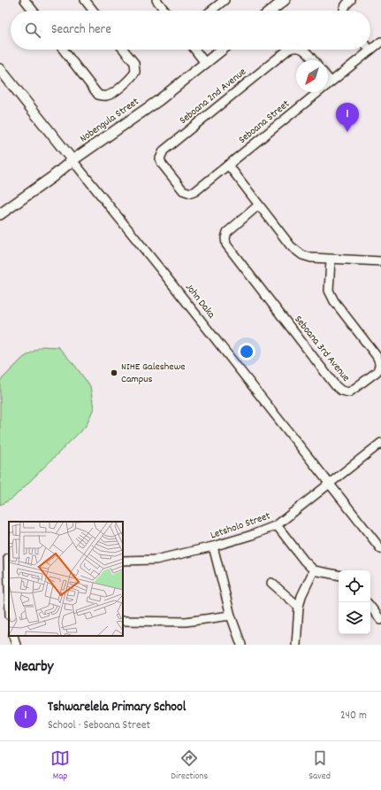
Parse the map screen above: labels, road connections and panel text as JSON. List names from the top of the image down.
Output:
{
  "streets": {
    "street": [
      "Seboana 2nd Avenue",
      "Nobengula Street",
      "Seboana Street",
      "John Daka",
      "Seboana 3rd Avenue",
      "Letsholo Street"
    ]
  },
  "crossings": [
    ["Seboana 2nd Avenue", "Seboana Street"],
    ["Nobengula Street", "John Daka"],
    ["John Daka", "Letsholo Street"]
  ],
  "places": ["NIHE Galeshewe Campus"],
  "north": "bottom left",
  "page": {
    "search": "Search here",
    "pins": "1",
    "heading": "Nearby",
    "list": [
      {
        "mark": "1",
        "name": "Tshwarelela Primary School",
        "note": "School · Seboana Street",
        "value": "240 m"
      }
    ],
    "nav": ["Map", "Directions", "Saved"]
  }
}
